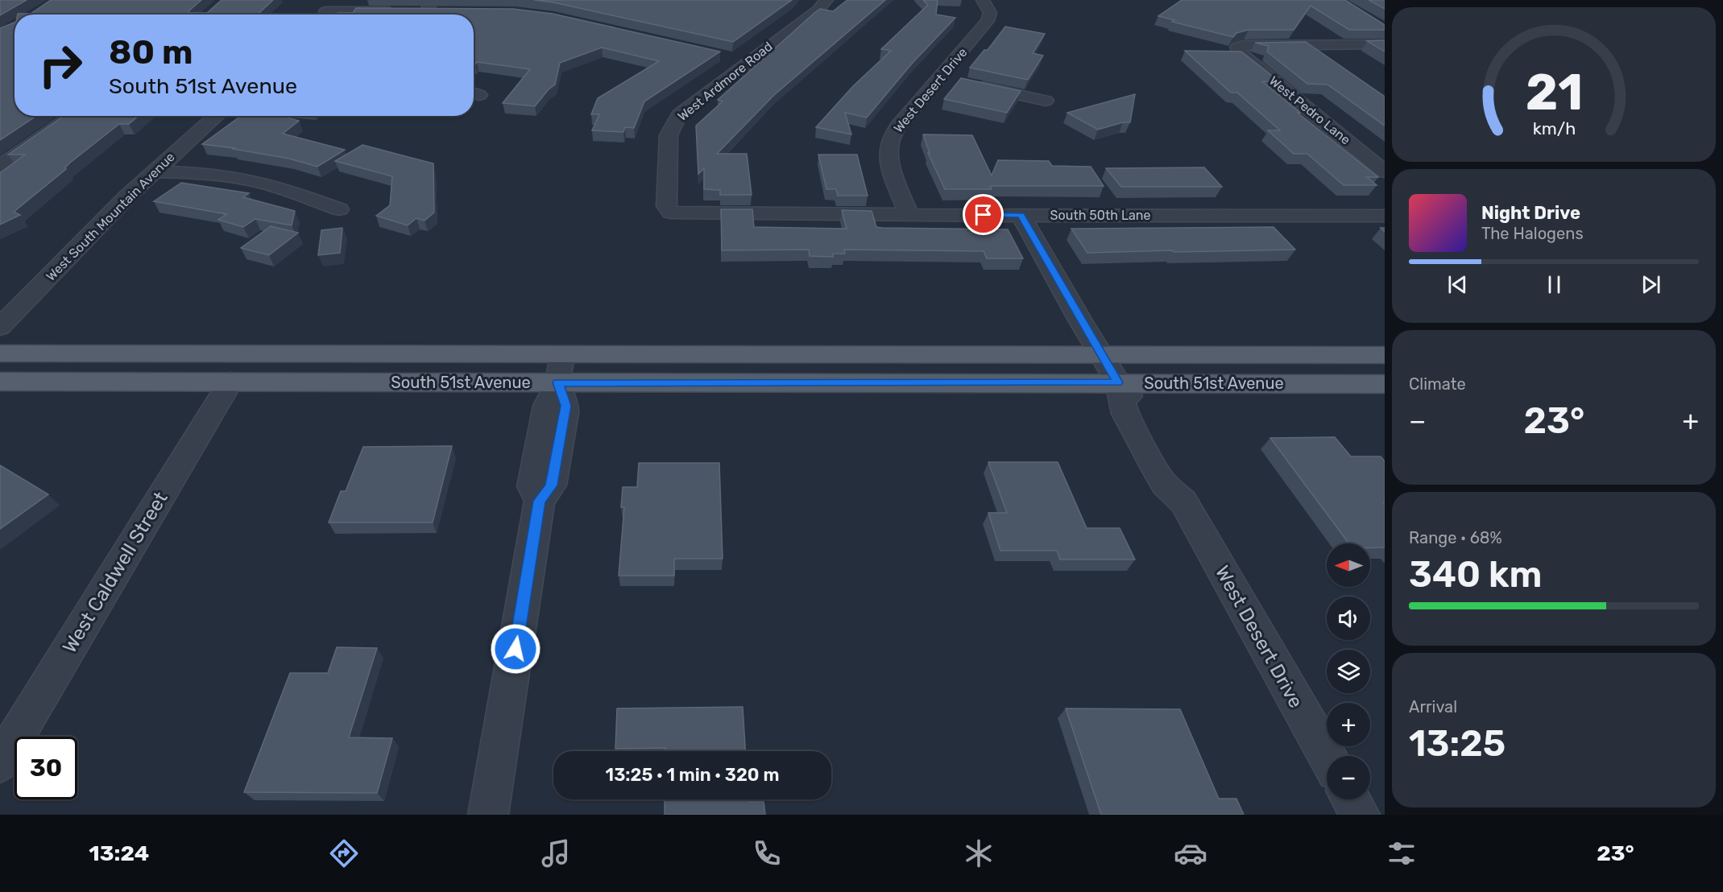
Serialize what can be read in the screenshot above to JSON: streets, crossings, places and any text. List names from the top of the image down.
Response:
{
  "streets": {
    "main road": ["South 51st Avenue"],
    "street": [
      "West Ardmore Road",
      "West Desert Drive",
      "West Pedro Lane",
      "South 50th Lane",
      "West South Mountain Avenue",
      "West Caldwell Street"
    ]
  },
  "crossings": [
    ["West Ardmore Road", "South 50th Lane"],
    ["West Desert Drive", "South 50th Lane"],
    ["West Desert Drive", "South 51st Avenue"],
    ["South 51st Avenue", "West Caldwell Street"]
  ],
  "north": "left",
  "page": {
    "turn": ["80 m", "South 51st Avenue"],
    "song": ["Night Drive", "The Halogens"],
    "tile": [
      "Climate",
      ["Range · 68%", "340 km"],
      ["Arrival", "13:25"]
    ],
    "heat": ["−", "23°", "+"],
    "map_buttons": ["+", "−"],
    "limit": "30",
    "trip": "13:25 · 1 min · 320 m",
    "tabs": ["13:24", "23°"],
    "gauge": ["21", "km/h"]
  }
}
